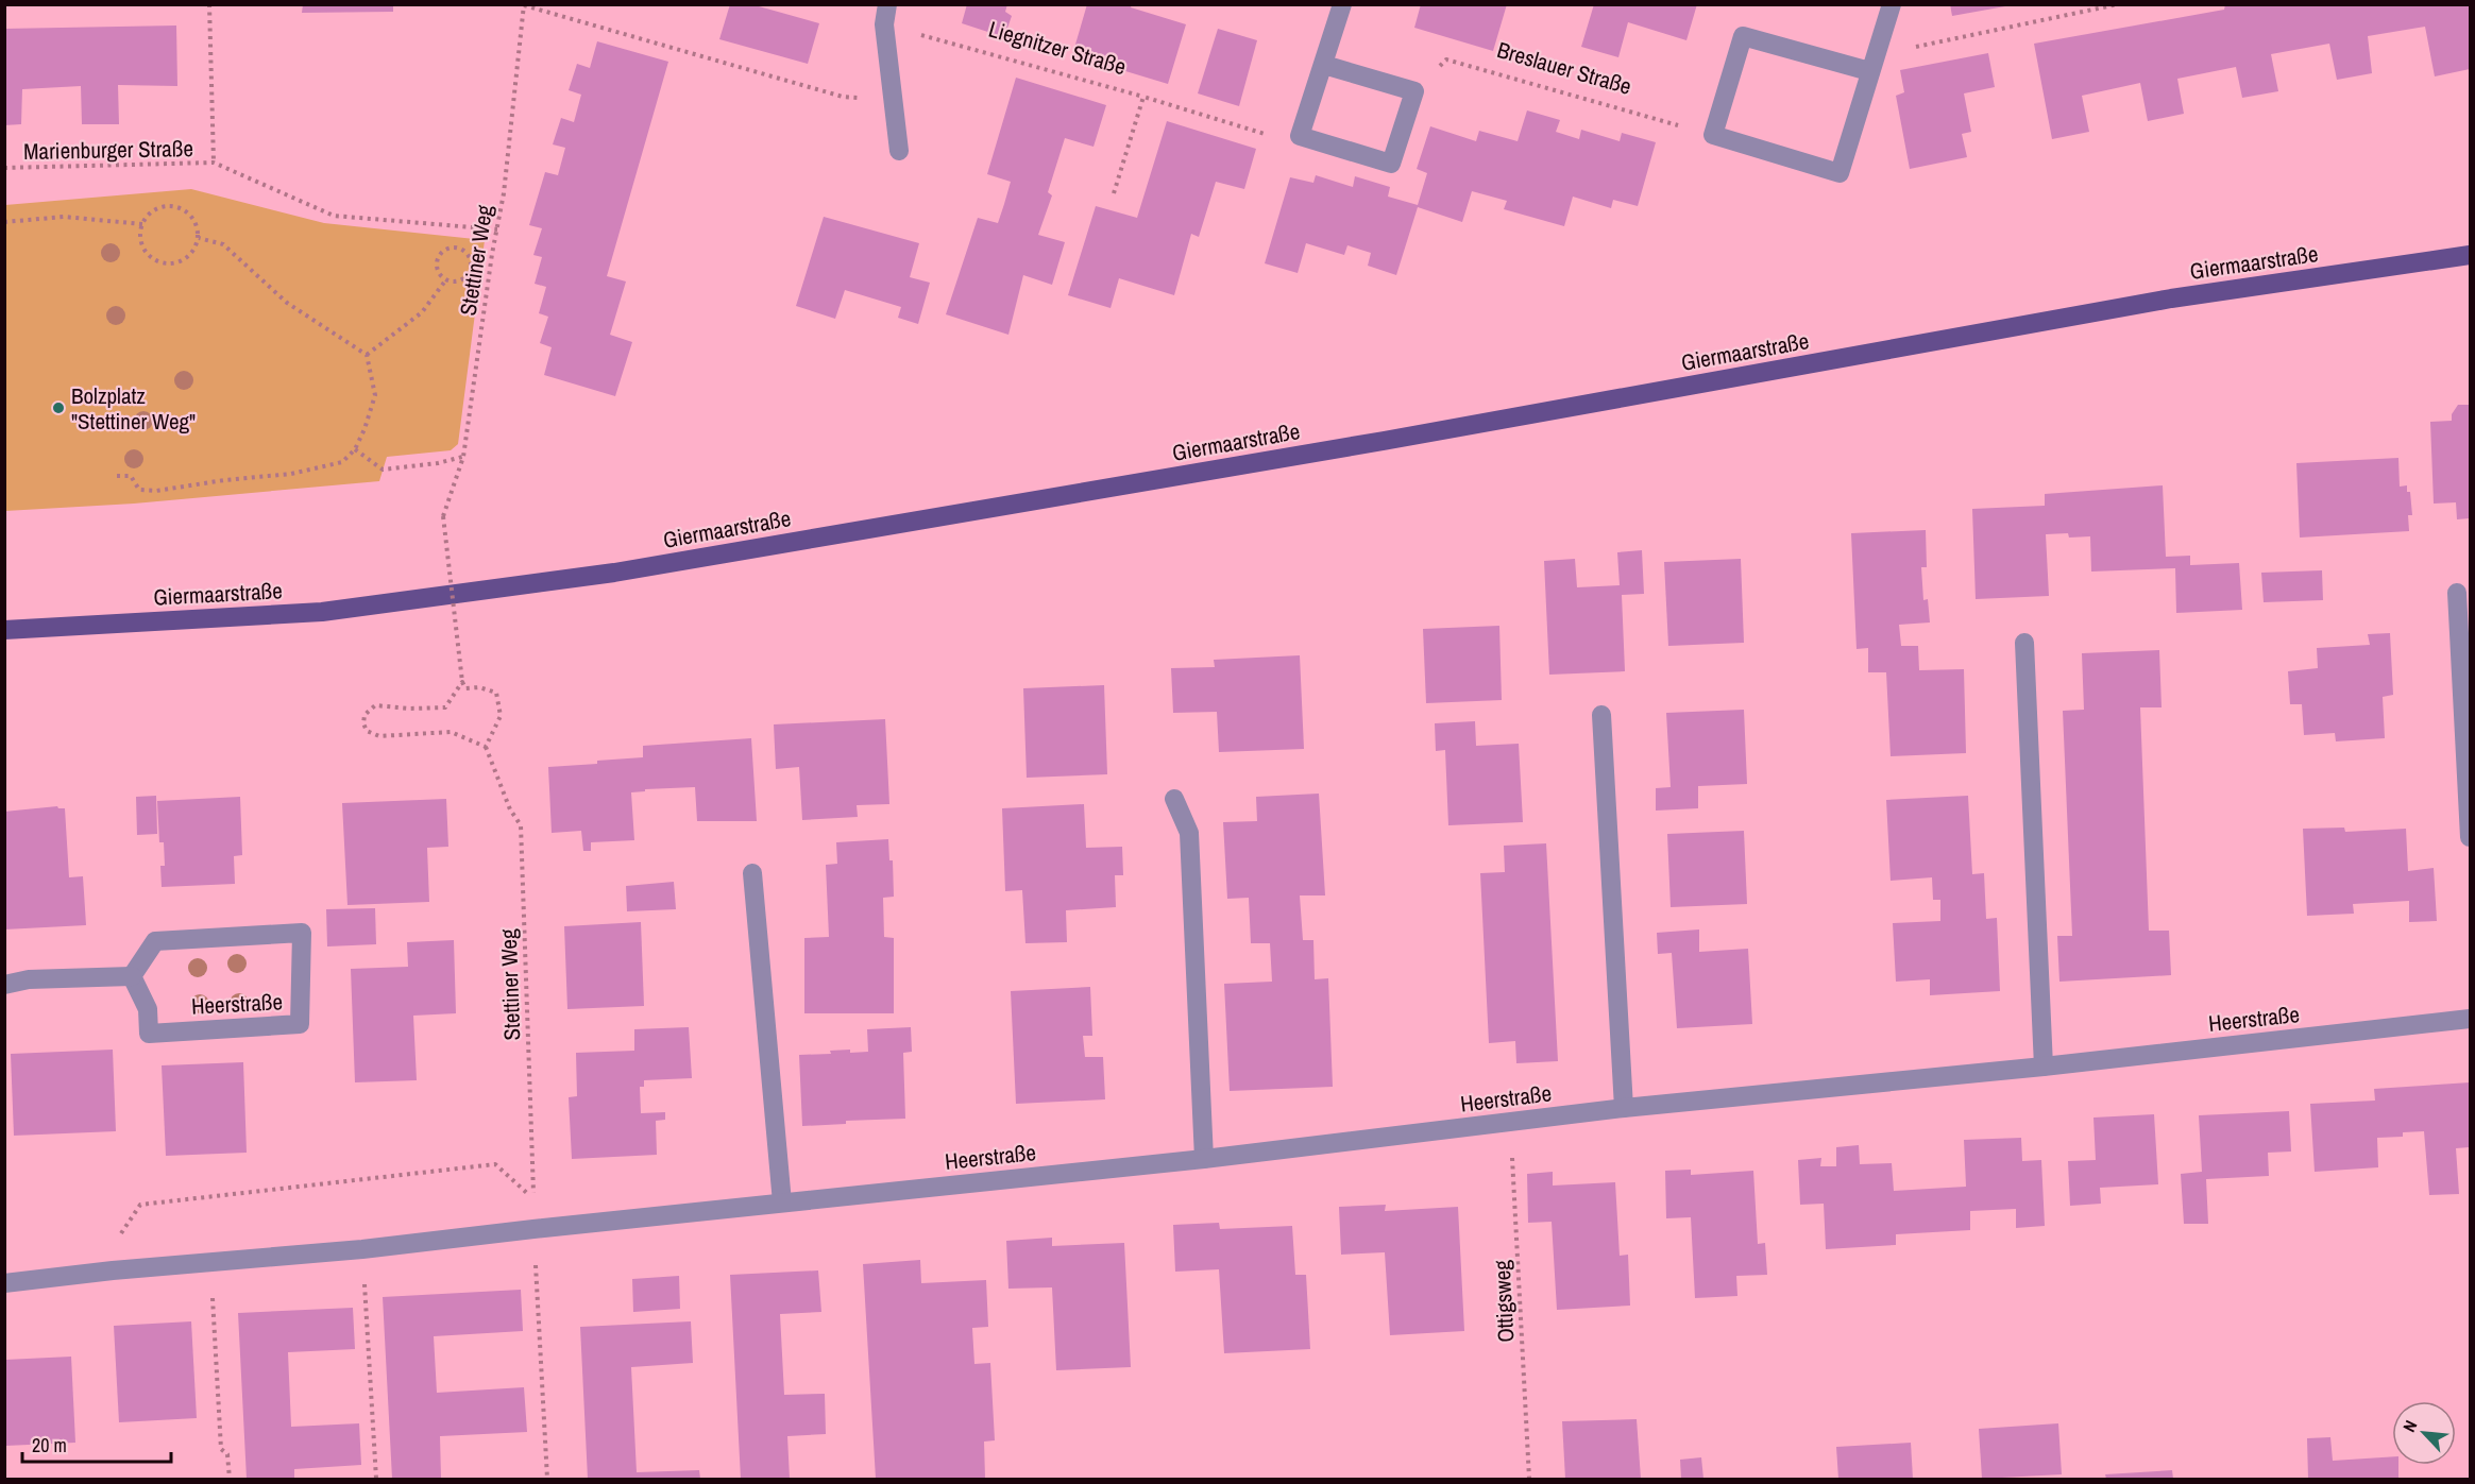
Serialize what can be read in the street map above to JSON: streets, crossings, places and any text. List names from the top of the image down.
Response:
{
  "streets": {
    "main road": ["Giermaarstraße"],
    "street": ["Heerstraße"],
    "path": [
      "Liegnitzer Straße",
      "Breslauer Straße",
      "Marienburger Straße",
      "Stettiner Weg",
      "Ottigsweg"
    ]
  },
  "crossings": [
    ["Marienburger Straße", "Stettiner Weg"],
    ["Stettiner Weg", "Heerstraße"],
    ["Heerstraße", "Ottigsweg"]
  ],
  "places": ["Bolzplatz \"Stettiner Weg\""],
  "scale_bar": "20 m",
  "north": "top left"
}
